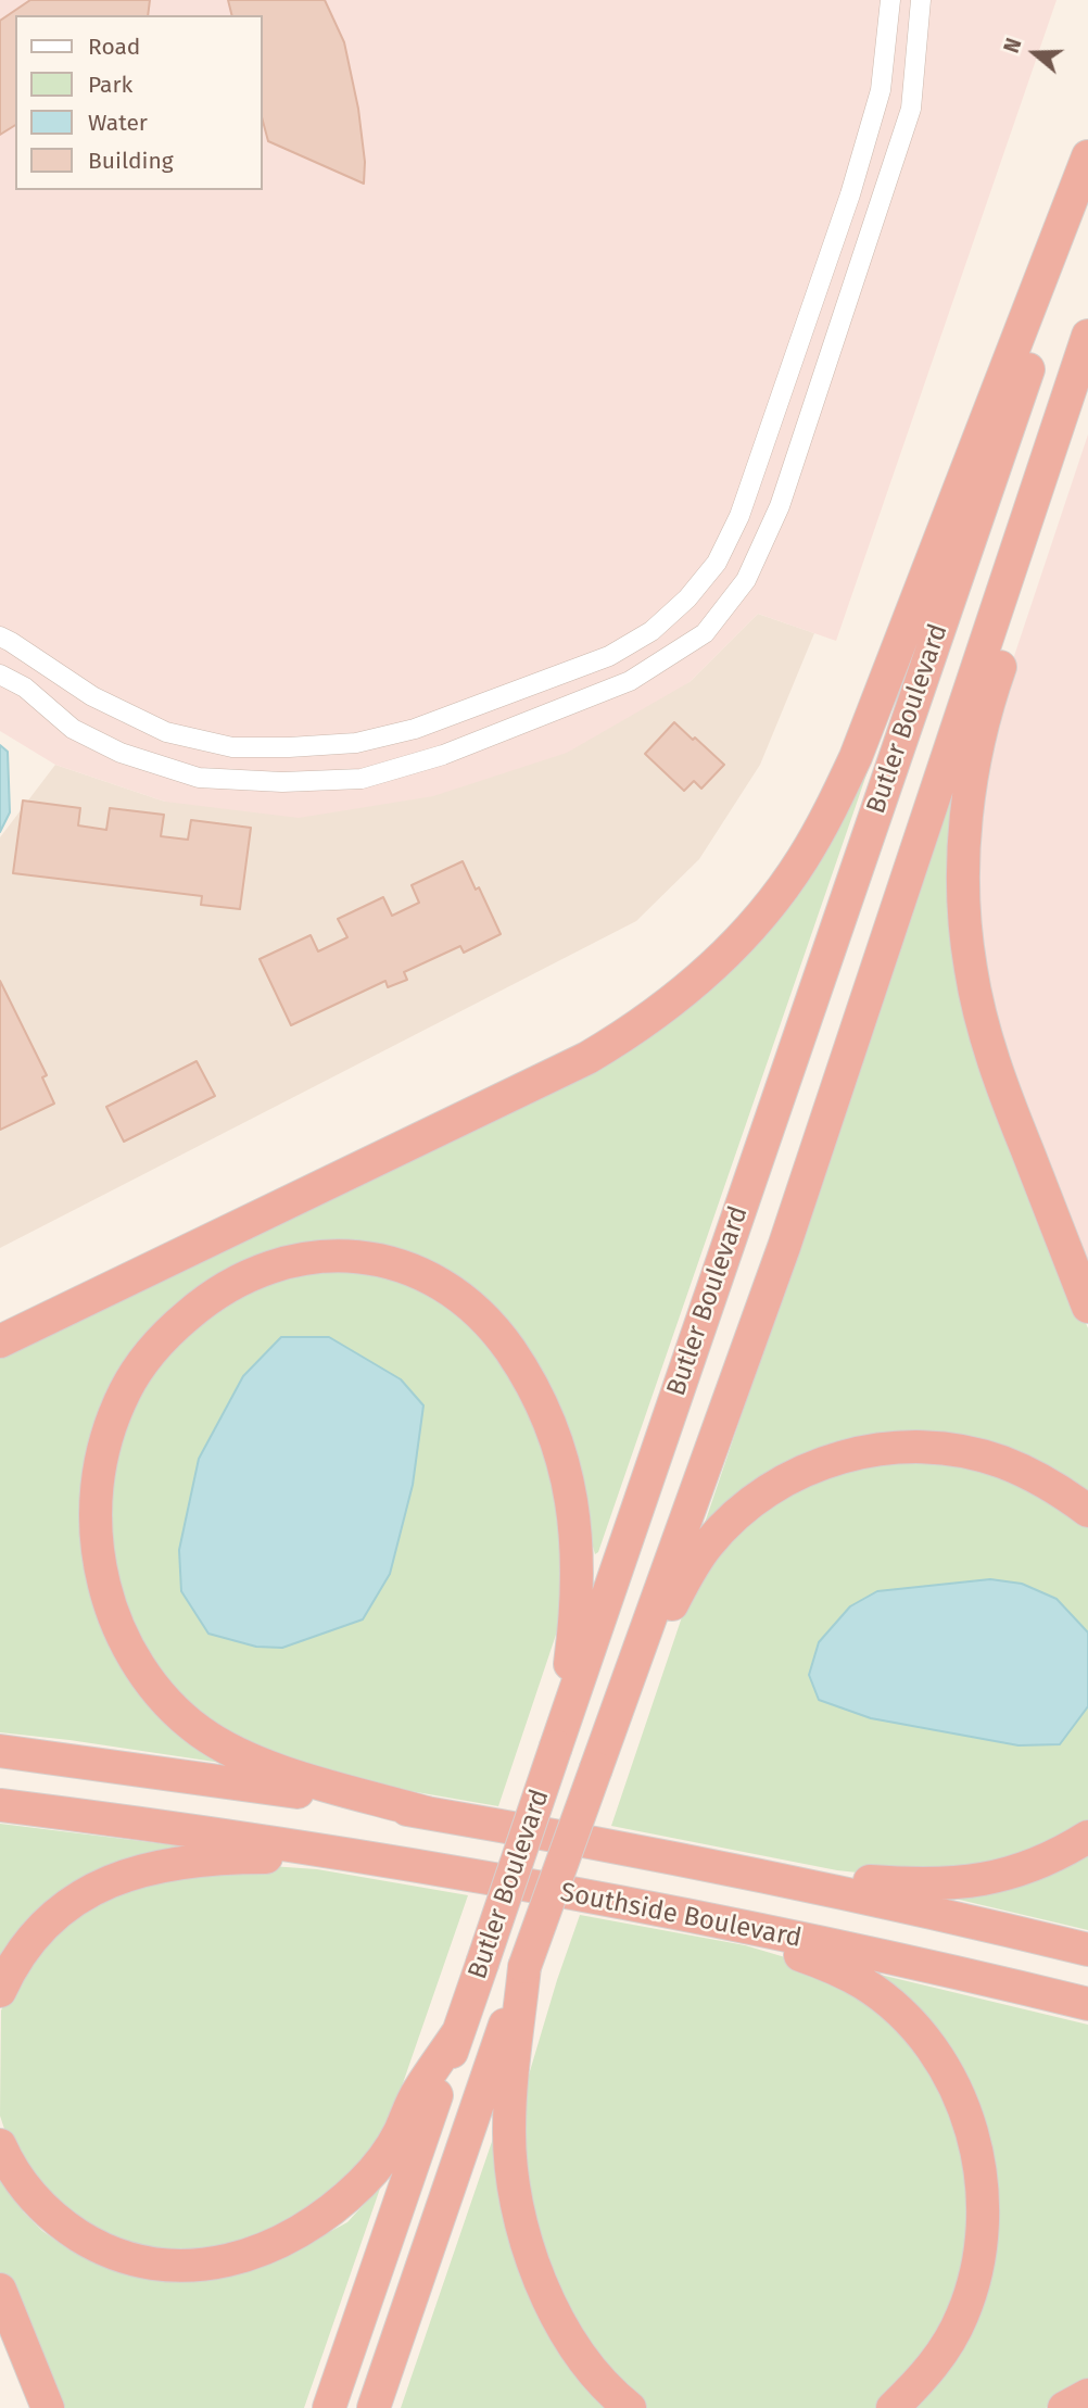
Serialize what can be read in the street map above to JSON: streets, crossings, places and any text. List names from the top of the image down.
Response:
{
  "streets": {
    "highway": ["Butler Boulevard", "Southside Boulevard"]
  },
  "legend": [
    "Road",
    "Park",
    "Water",
    "Building"
  ],
  "north": "left"
}
